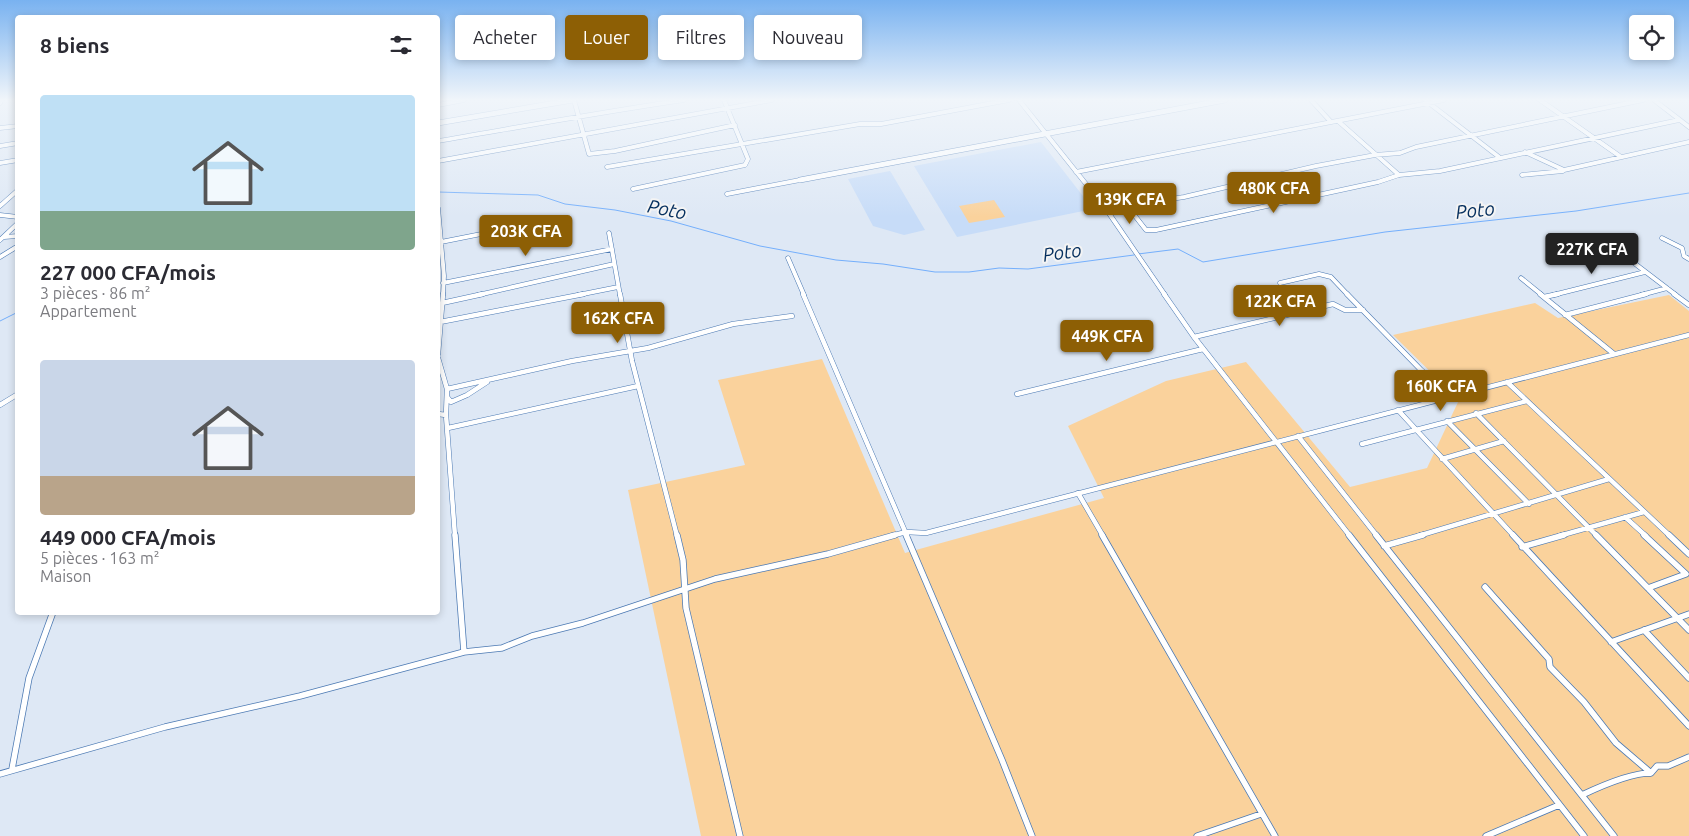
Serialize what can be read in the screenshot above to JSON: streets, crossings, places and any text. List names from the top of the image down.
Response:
{
  "water": ["Poto"],
  "page": {
    "chip": [
      "Acheter",
      "Louer",
      "Filtres",
      "Nouveau"
    ],
    "heading": "8 biens",
    "list": [
      {
        "name": "227 000 CFA/mois",
        "note": "3 pièces · 86 m² · Appartement"
      },
      {
        "name": "449 000 CFA/mois",
        "note": "5 pièces · 163 m² · Maison"
      }
    ],
    "price": [
      "480K CFA",
      "139K CFA",
      "203K CFA",
      "227K CFA",
      "122K CFA",
      "162K CFA",
      "449K CFA",
      "160K CFA"
    ]
  }
}
